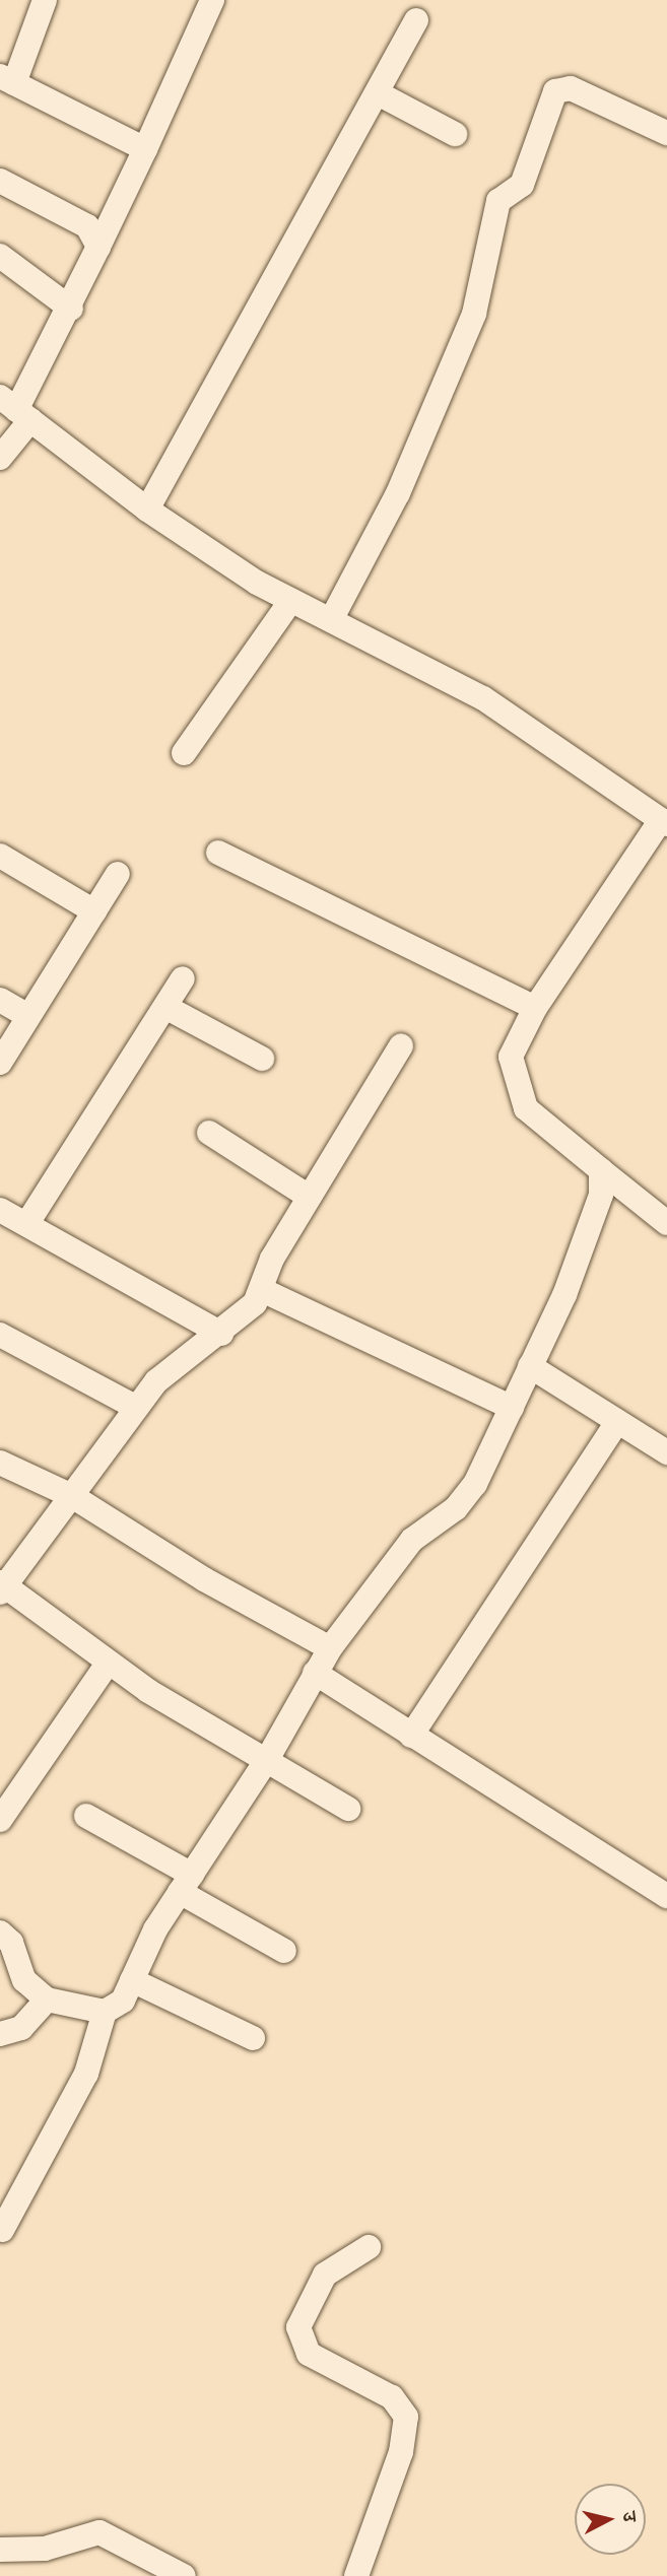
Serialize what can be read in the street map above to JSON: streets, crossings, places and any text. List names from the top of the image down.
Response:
{
  "north": "right"
}
